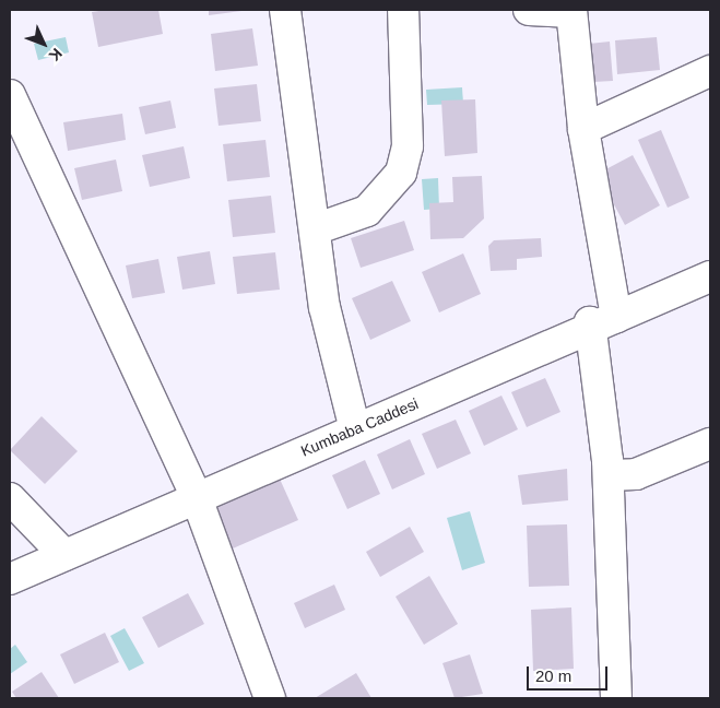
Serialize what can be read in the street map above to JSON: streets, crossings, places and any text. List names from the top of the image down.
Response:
{
  "streets": {
    "street": ["Kumbaba Caddesi"]
  },
  "scale_bar": "20 m",
  "north": "bottom right"
}
